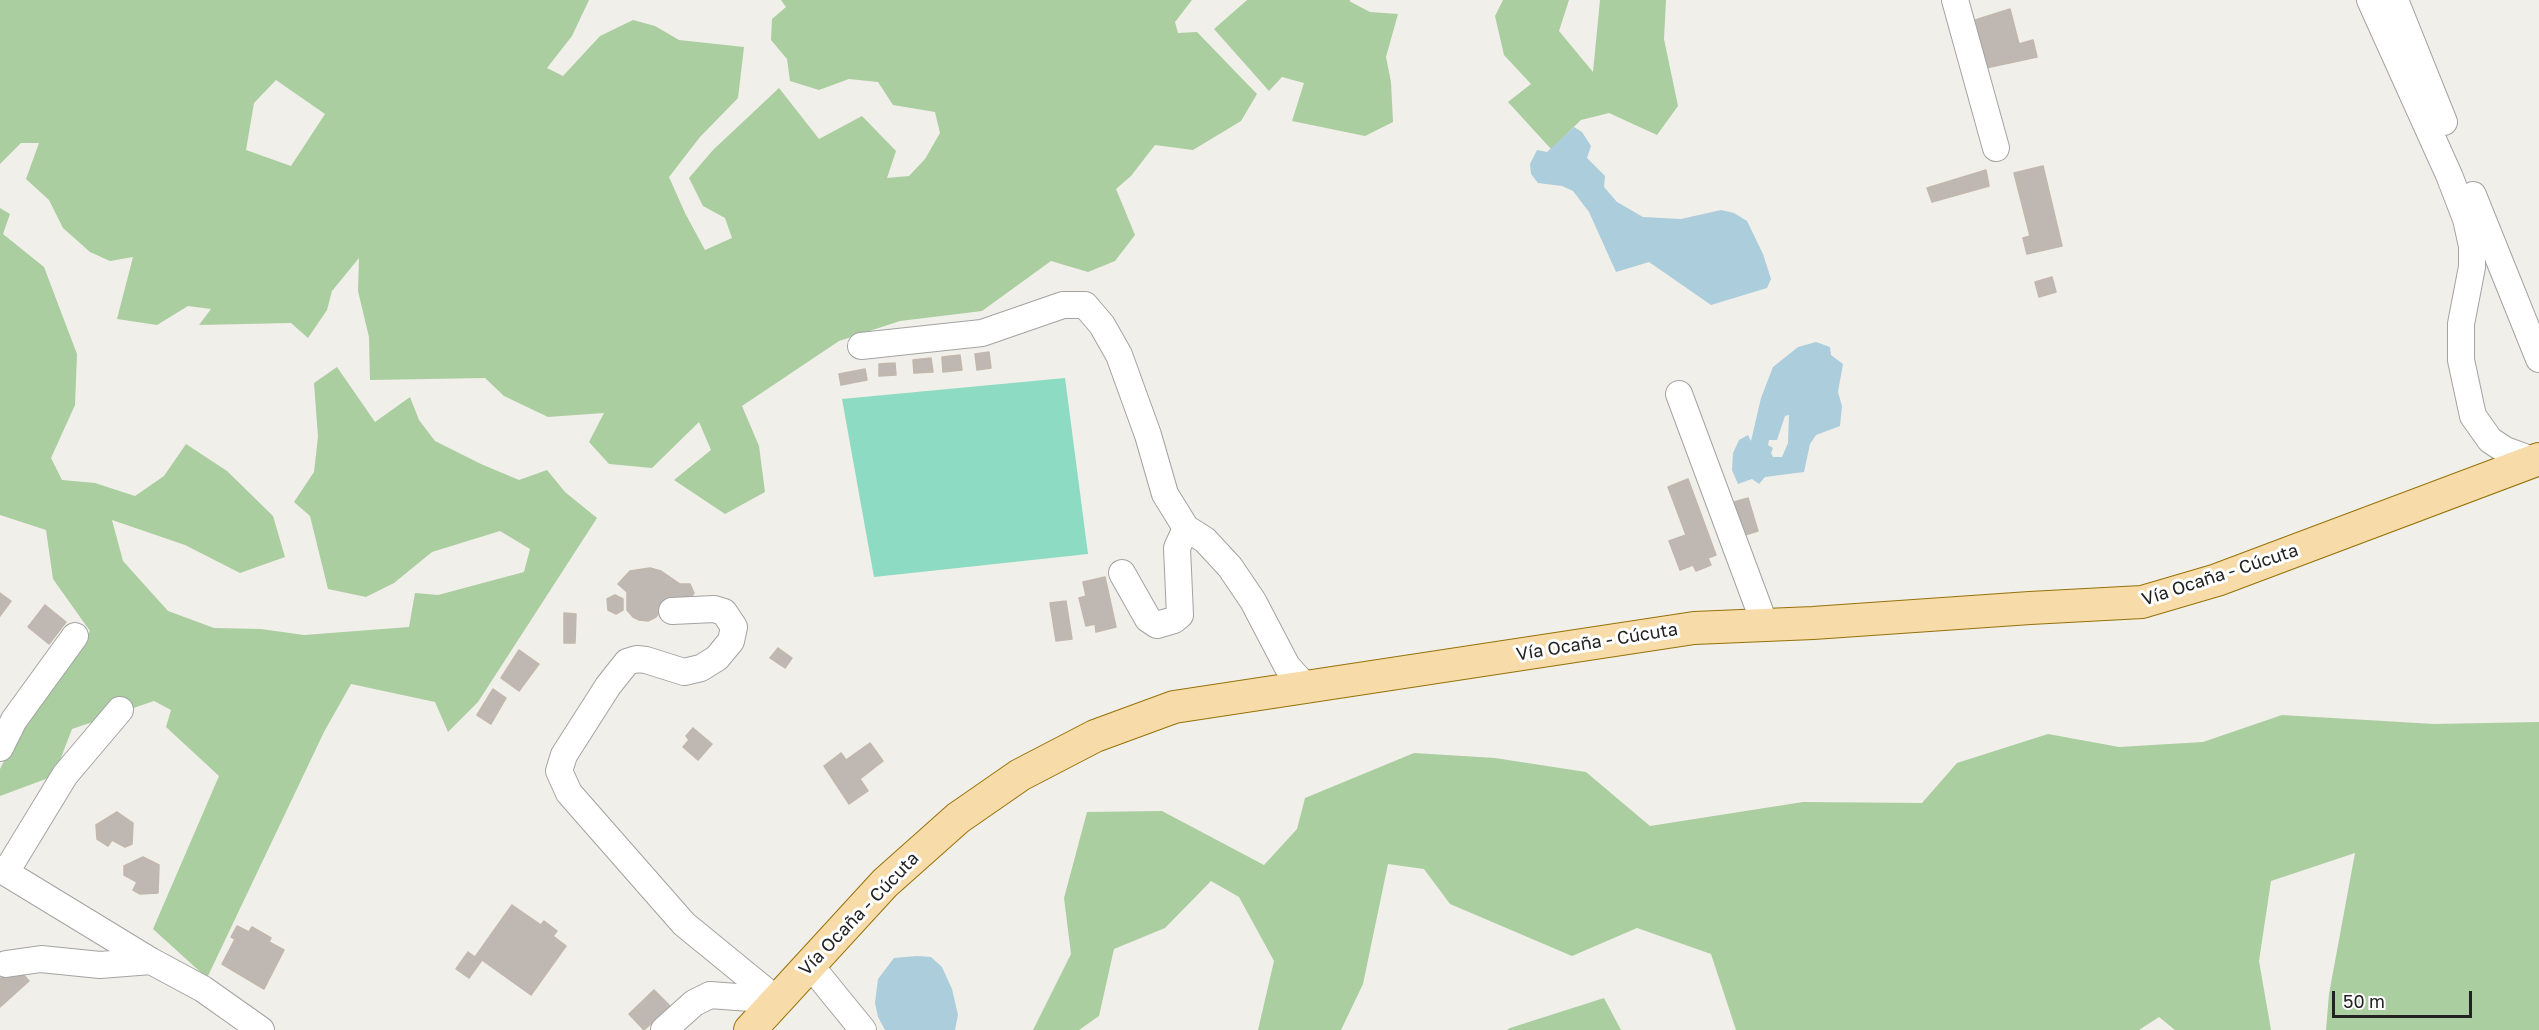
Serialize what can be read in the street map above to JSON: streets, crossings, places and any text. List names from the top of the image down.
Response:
{
  "streets": {
    "main road": ["Vía Ocaña - Cúcuta"]
  },
  "scale_bar": "50 m"
}
